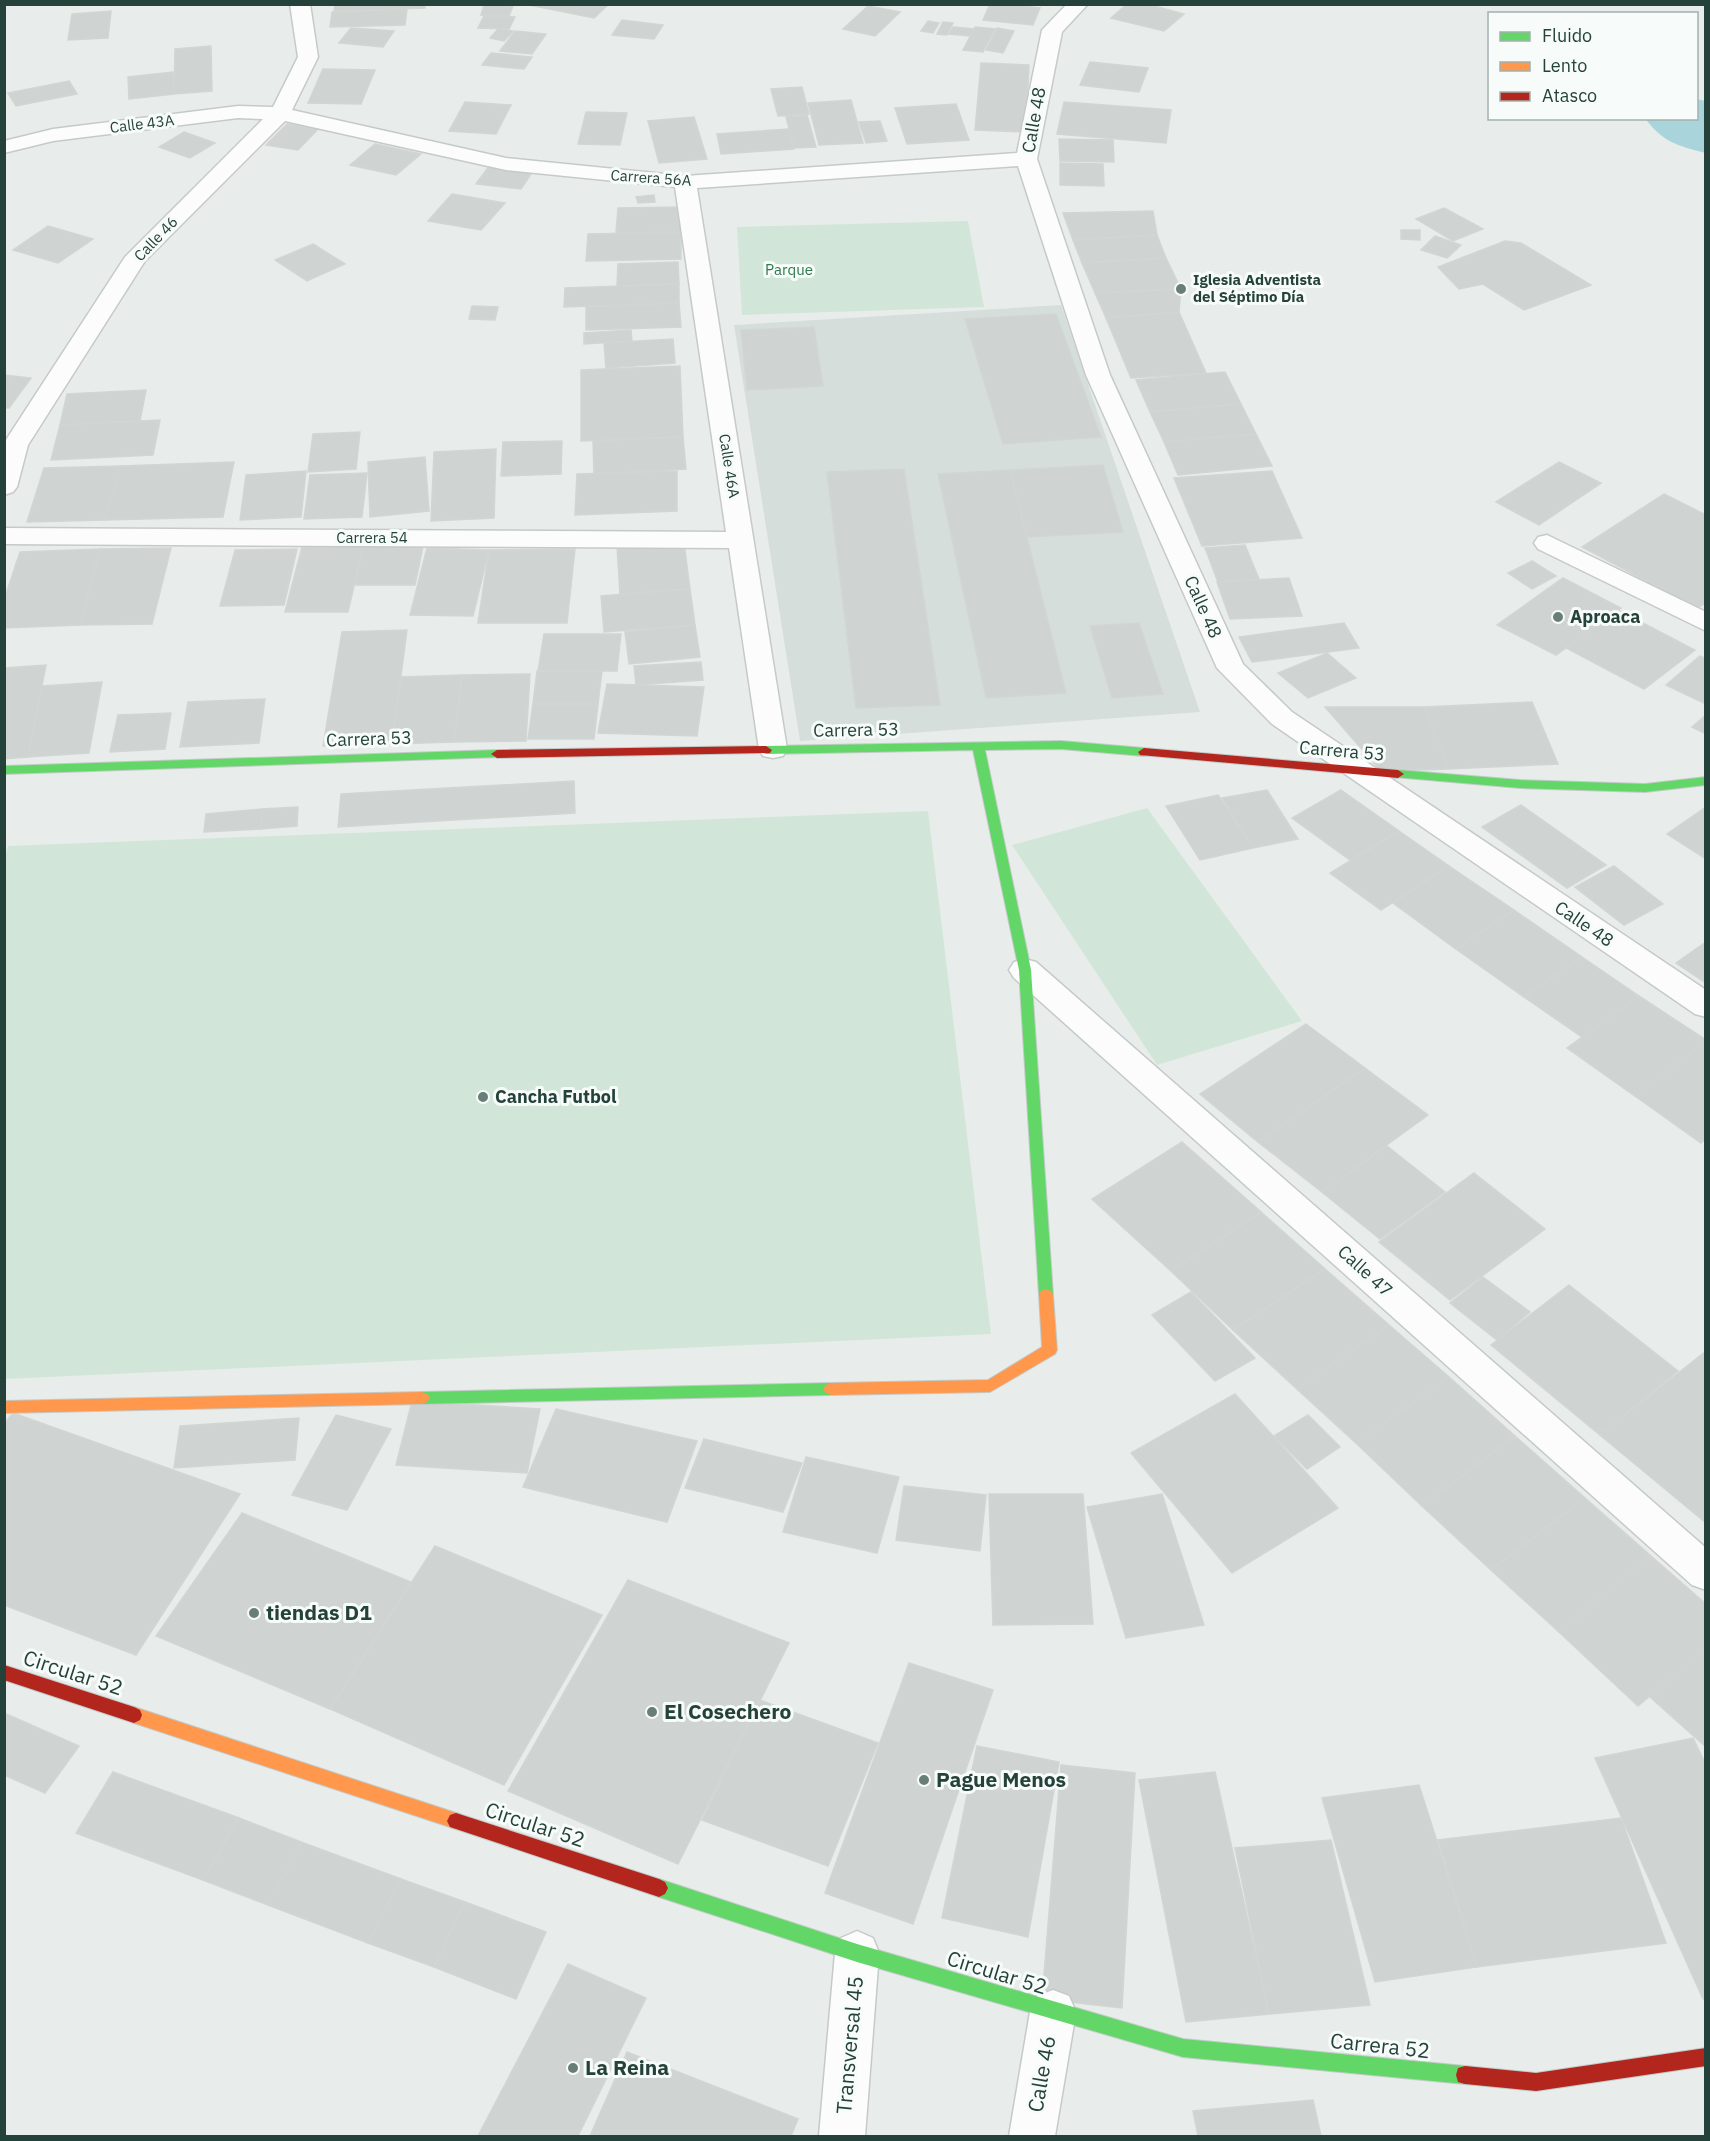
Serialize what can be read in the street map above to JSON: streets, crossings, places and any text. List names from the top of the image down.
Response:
{
  "streets": {
    "street": [
      "Calle 48",
      "Calle 43A",
      "Carrera 56A",
      "Calle 46",
      "Calle 46A",
      "Carrera 54",
      "Carrera 53",
      "Calle 47",
      "Circular 52",
      "Transversal 45",
      "Carrera 52"
    ]
  },
  "crossings": [
    ["Calle 48", "Carrera 56A"],
    ["Calle 48", "Carrera 53"],
    ["Calle 43A", "Carrera 56A"],
    ["Calle 43A", "Calle 46"],
    ["Carrera 56A", "Calle 46"],
    ["Carrera 56A", "Calle 46A"],
    ["Calle 46", "Circular 52"],
    ["Calle 46", "Carrera 52"],
    ["Calle 46A", "Carrera 54"],
    ["Calle 46A", "Carrera 53"],
    ["Circular 52", "Transversal 45"],
    ["Circular 52", "Carrera 52"]
  ],
  "parks": ["Parque"],
  "places": [
    "Iglesia Adventista del Séptimo Día",
    "Aproaca",
    "Cancha Futbol",
    "tiendas D1",
    "El Cosechero",
    "Pague Menos",
    "La Reina"
  ],
  "legend": ["Fluido", "Lento", "Atasco"]
}
